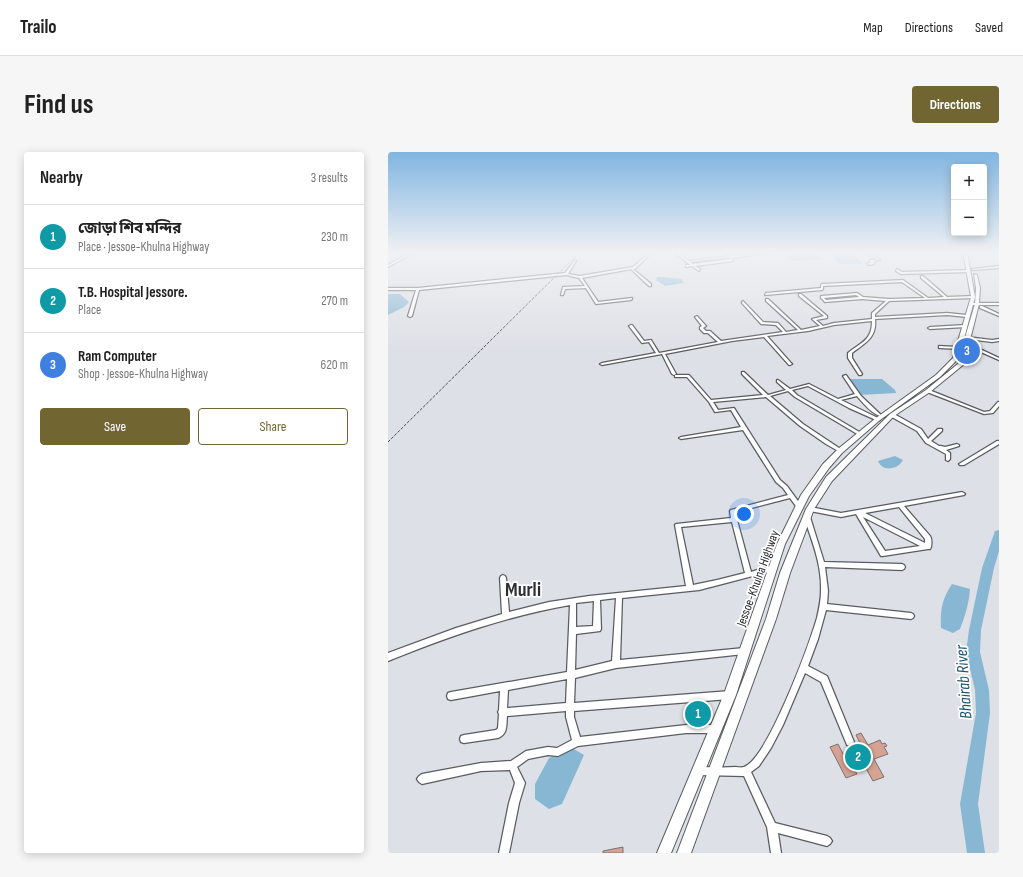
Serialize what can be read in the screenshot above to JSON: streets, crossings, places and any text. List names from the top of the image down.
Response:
{
  "streets": {
    "highway": ["Jessoe-Khulna Highway"]
  },
  "districts": ["Murli"],
  "water": ["Bhairab River"],
  "page": {
    "header": "Trailo",
    "nav": ["Map", "Directions", "Saved"],
    "buttons": [
      "Directions",
      ["Save", "Share"]
    ],
    "title": "Find us",
    "heading": ["Nearby", "3 results"],
    "map_buttons": ["+", "−"],
    "list": [
      {
        "mark": "1",
        "name": "জোড়া শিব মন্দির",
        "note": "Place · Jessoe-Khulna Highway",
        "value": "230 m"
      },
      {
        "mark": "2",
        "name": "T.B. Hospital Jessore.",
        "note": "Place",
        "value": "270 m"
      },
      {
        "mark": "3",
        "name": "Ram Computer",
        "note": "Shop · Jessoe-Khulna Highway",
        "value": "620 m"
      }
    ],
    "pins": ["3", "1", "2"]
  }
}
